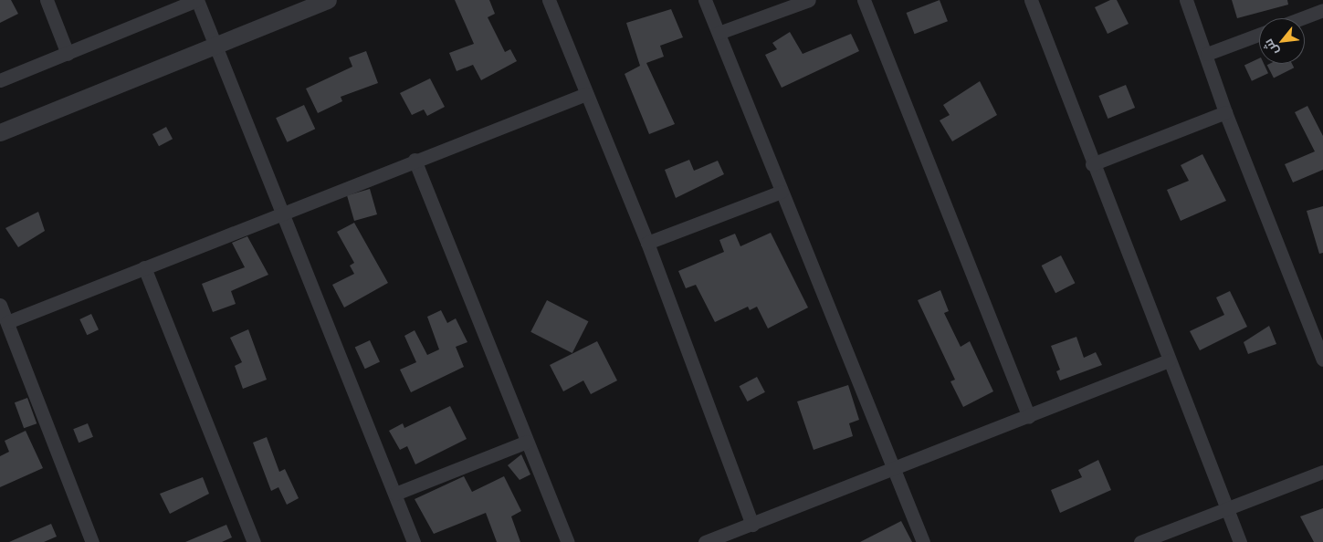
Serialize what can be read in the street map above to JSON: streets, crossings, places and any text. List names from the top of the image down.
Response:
{
  "north": "bottom left"
}
